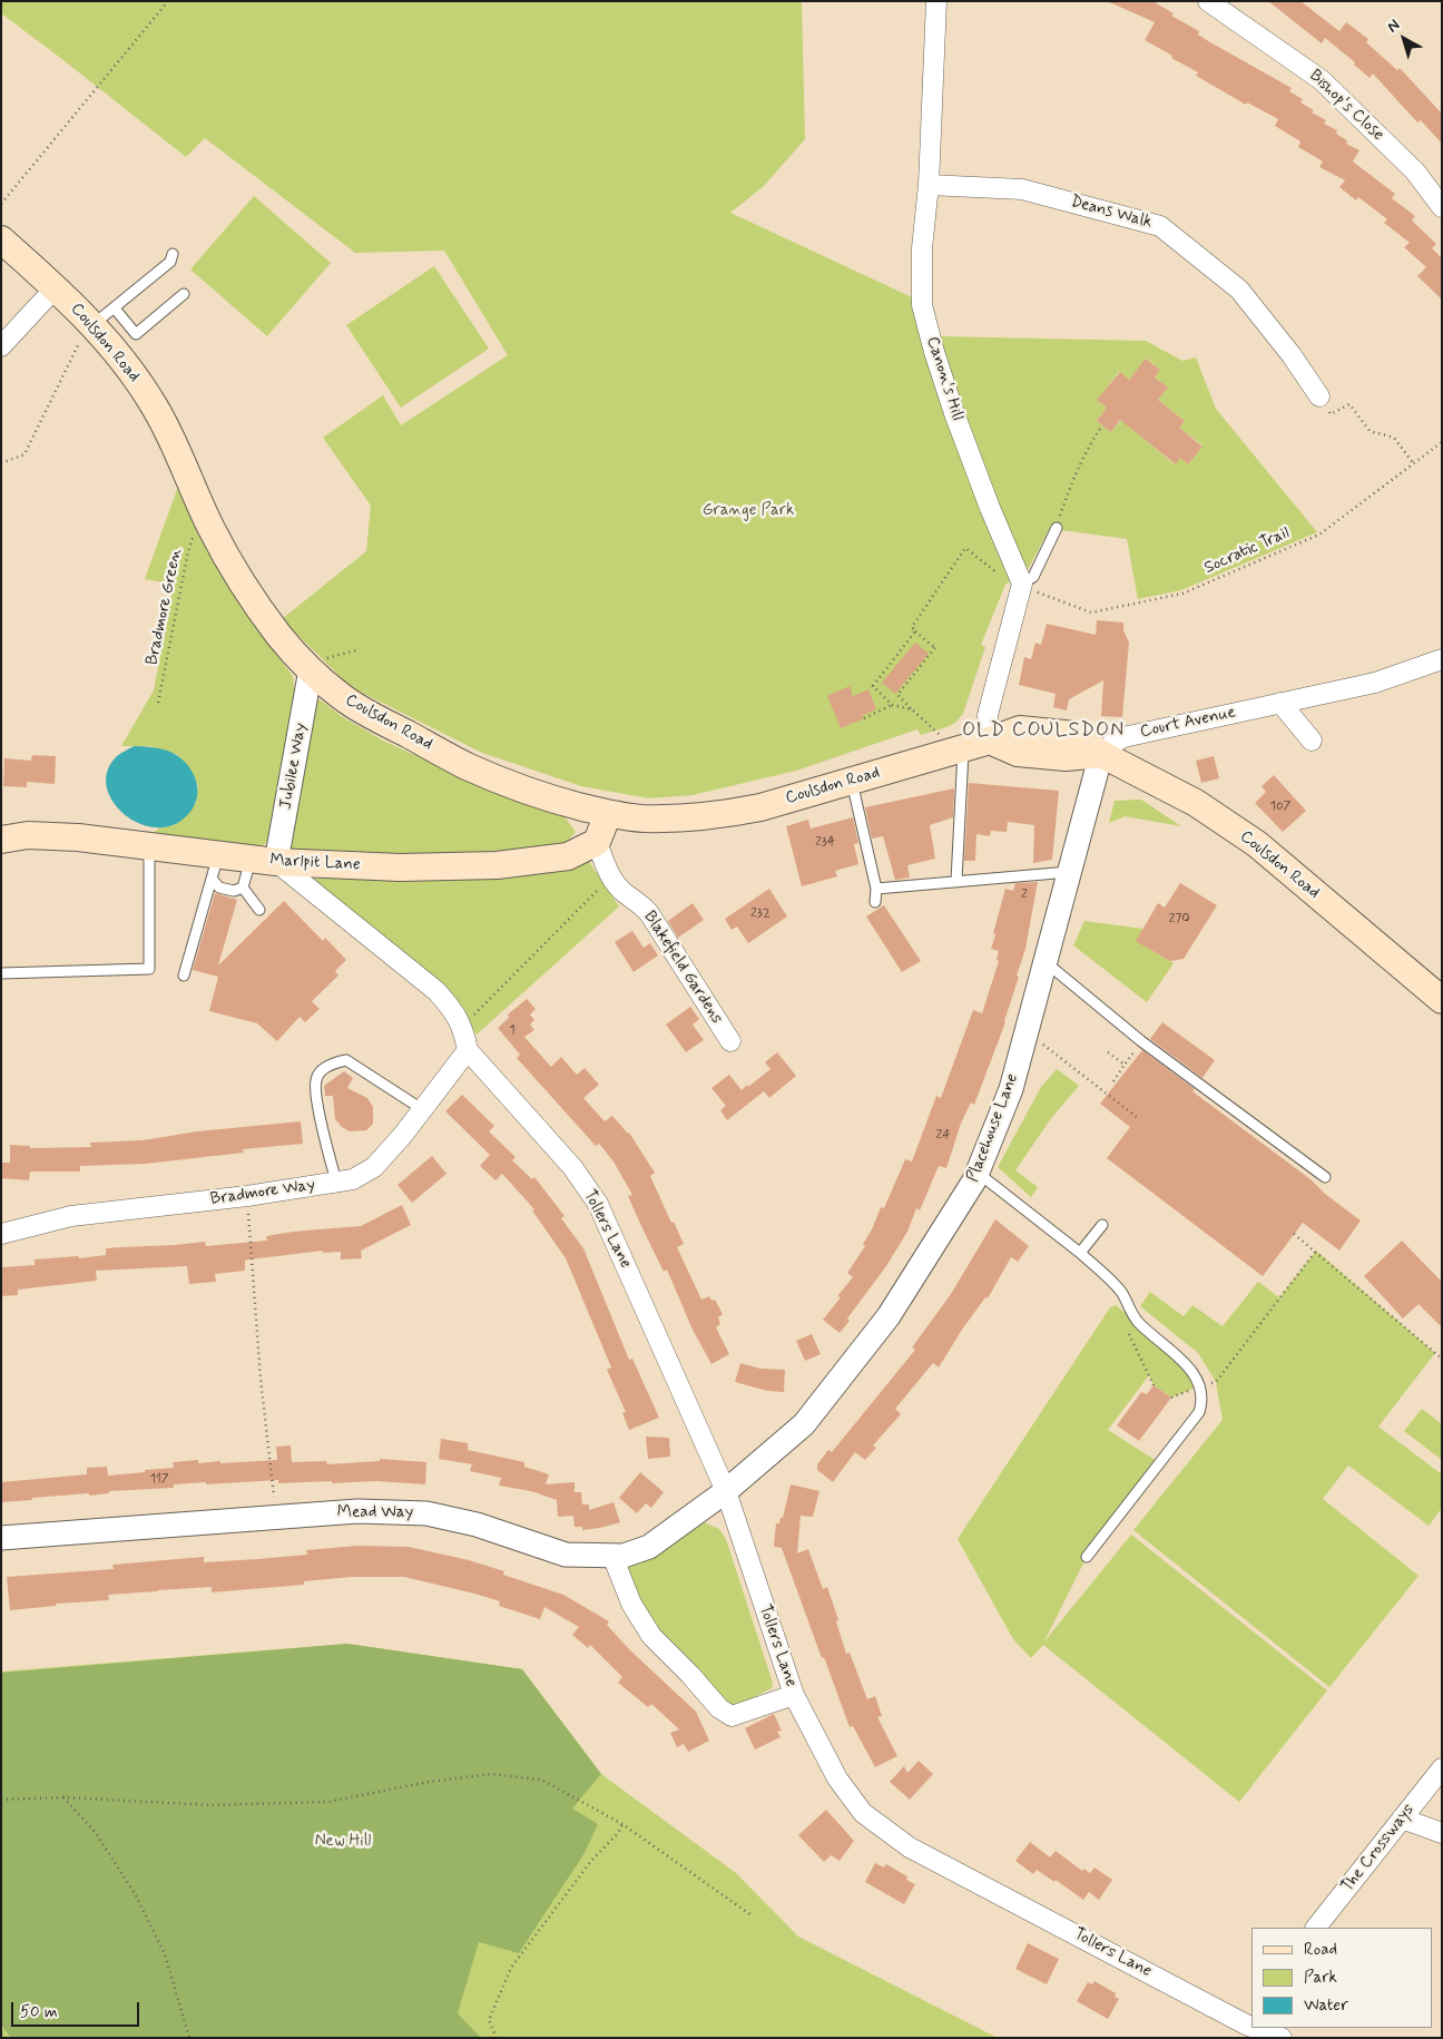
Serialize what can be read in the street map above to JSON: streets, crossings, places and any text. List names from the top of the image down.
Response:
{
  "streets": {
    "main road": ["Coulsdon Road", "Marlpit Lane"],
    "street": [
      "Bishop's Close",
      "Deans Walk",
      "Canon's Hill",
      "Court Avenue",
      "Jubilee Way",
      "Blakefield Gardens",
      "Placehouse Lane",
      "Bradmore Way",
      "Tollers Lane",
      "Mead Way",
      "The Crossways"
    ],
    "path": ["Socratic Trail", "Bradmore Green"]
  },
  "crossings": [
    ["Deans Walk", "Canon's Hill"],
    ["Coulsdon Road", "Bradmore Green"],
    ["Coulsdon Road", "Court Avenue"],
    ["Coulsdon Road", "Jubilee Way"],
    ["Coulsdon Road", "Placehouse Lane"],
    ["Canon's Hill", "Socratic Trail"],
    ["Court Avenue", "Placehouse Lane"],
    ["Jubilee Way", "Marlpit Lane"],
    ["Marlpit Lane", "Blakefield Gardens"],
    ["Placehouse Lane", "Tollers Lane"],
    ["Placehouse Lane", "Mead Way"],
    ["Bradmore Way", "Tollers Lane"],
    ["Tollers Lane", "Mead Way"]
  ],
  "districts": ["OLD COULSDON"],
  "parks": ["Grange Park", "New Hill"],
  "house_numbers": [
    "107",
    "234",
    "2",
    "232",
    "270",
    "1",
    "24",
    "117"
  ],
  "legend": ["Road", "Park", "Water"],
  "scale_bar": "50 m",
  "north": "top left"
}
